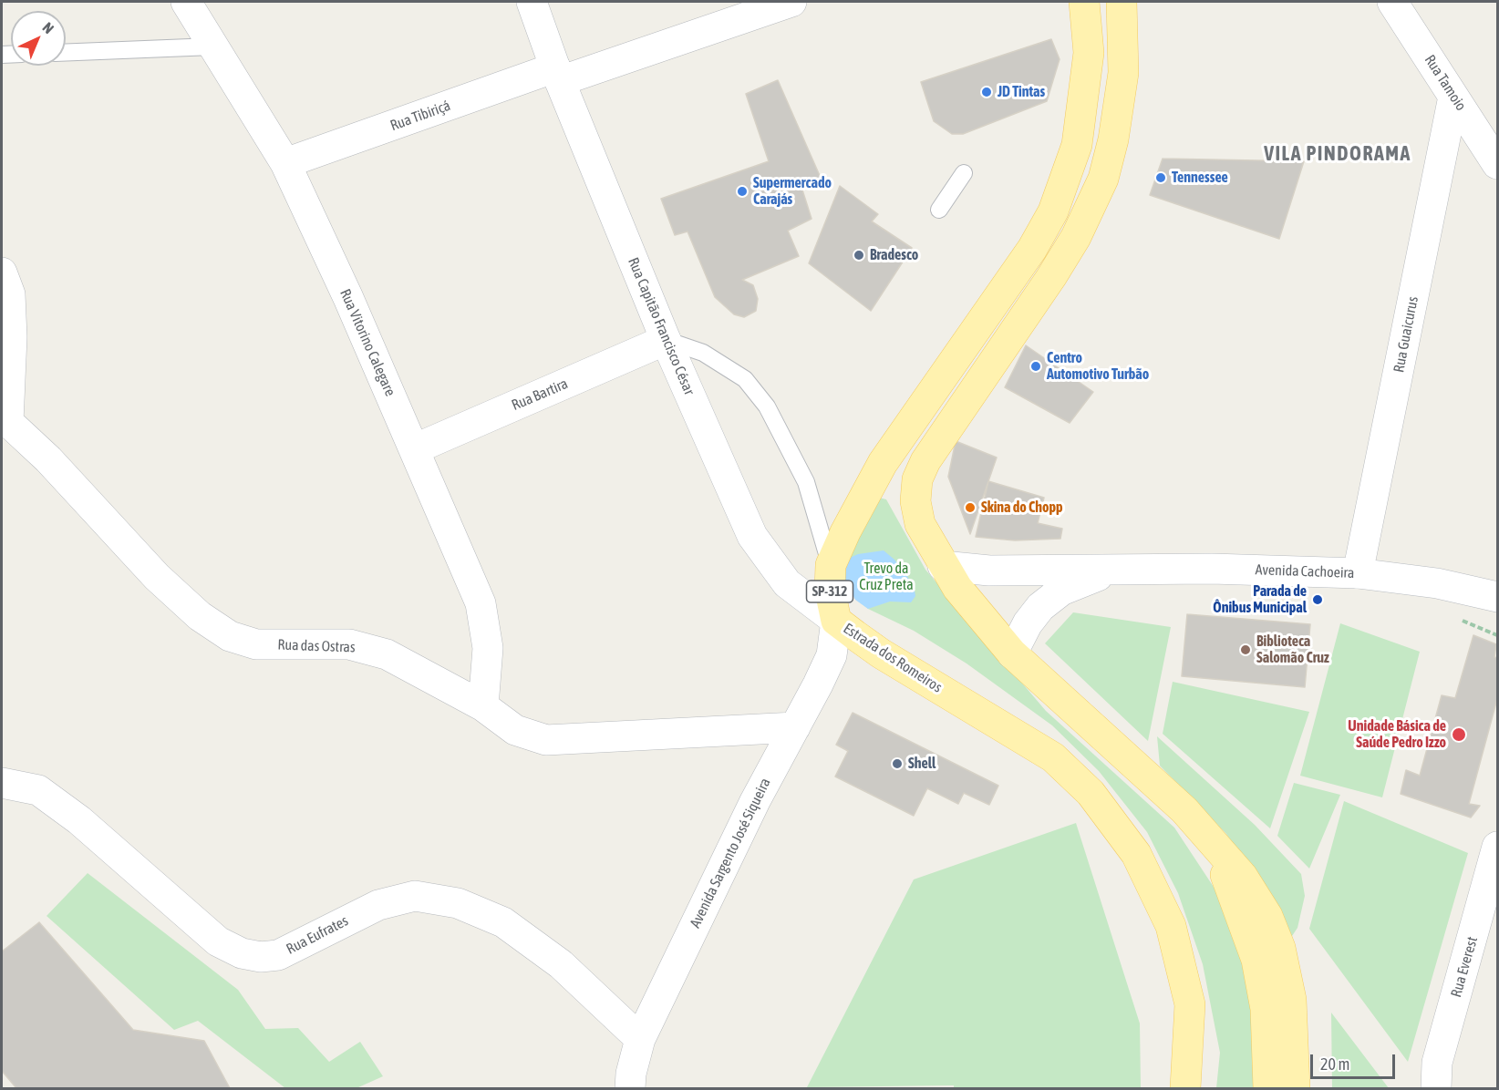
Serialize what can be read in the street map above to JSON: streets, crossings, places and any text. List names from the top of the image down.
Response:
{
  "streets": {
    "main road": ["SP-312", "Estrada dos Romeiros"],
    "street": [
      "Rua Tamoio",
      "Rua Tibiriçá",
      "Rua Capitão Francisco César",
      "Rua Guaicurus",
      "Rua Vitorino Calegare",
      "Rua Bartira",
      "Avenida Cachoeira",
      "Rua das Ostras",
      "Avenida Sargento José Siqueira",
      "Rua Eufrates",
      "Rua Everest"
    ]
  },
  "crossings": [
    ["Rua Tamoio", "Rua Guaicurus"],
    ["Rua Tibiriçá", "Rua Capitão Francisco César"],
    ["Rua Tibiriçá", "Rua Vitorino Calegare"],
    ["Rua Capitão Francisco César", "Rua Bartira"],
    ["Rua Capitão Francisco César", "Estrada dos Romeiros"],
    ["Rua Capitão Francisco César", "Avenida Sargento José Siqueira"],
    ["Rua Guaicurus", "Avenida Cachoeira"],
    ["Rua Vitorino Calegare", "Rua Bartira"],
    ["Rua Vitorino Calegare", "Rua das Ostras"],
    ["Rua das Ostras", "Avenida Sargento José Siqueira"],
    ["Estrada dos Romeiros", "Avenida Sargento José Siqueira"],
    ["Avenida Sargento José Siqueira", "Rua Eufrates"]
  ],
  "districts": ["VILA PINDORAMA"],
  "parks": ["Trevo da Cruz Preta"],
  "places": [
    "JD Tintas",
    "Tennessee",
    "Supermercado Carajás",
    "Bradesco",
    "Centro Automotivo Turbão",
    "Skina do Chopp",
    "Parada de Ônibus Municipal",
    "Biblioteca Salomão Cruz",
    "Unidade Básica de Saúde Pedro Izzo",
    "Shell"
  ],
  "scale_bar": "20 m",
  "north": "top right"
}
